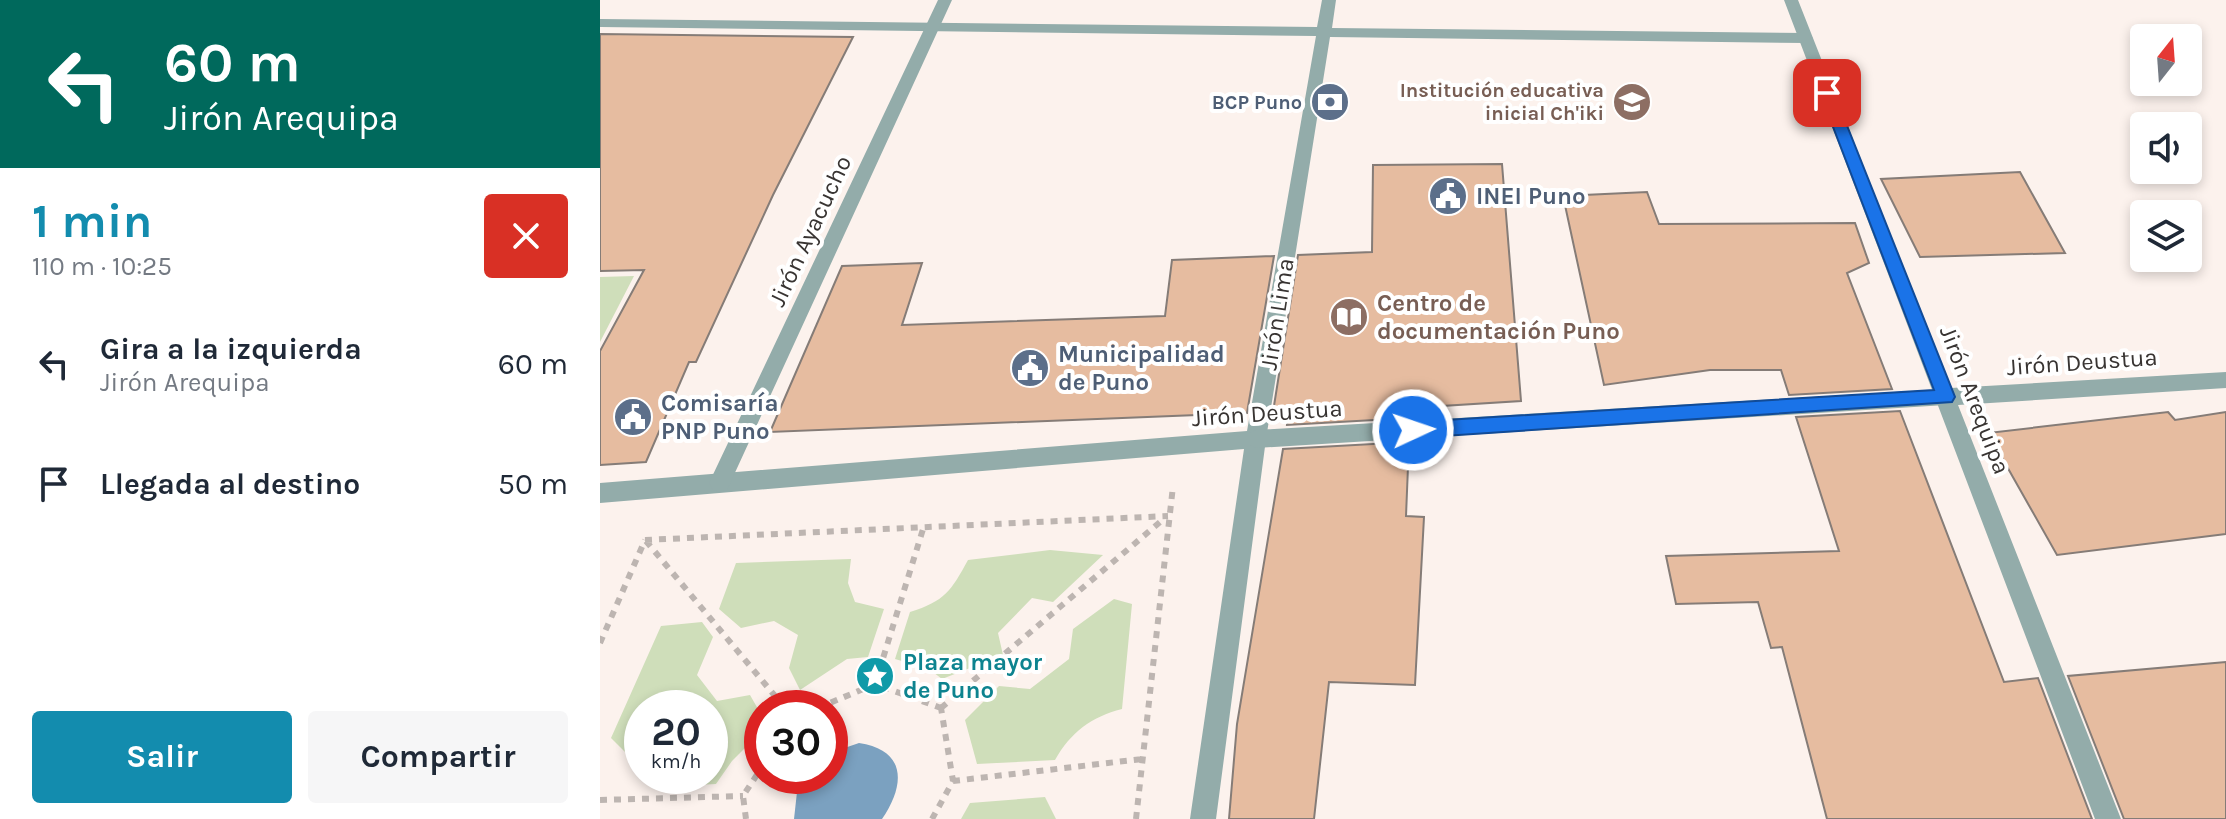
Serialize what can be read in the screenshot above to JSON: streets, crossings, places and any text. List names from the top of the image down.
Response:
{
  "streets": {
    "street": [
      "Jirón Ayacucho",
      "Jirón Lima",
      "Jirón Deustua",
      "Jirón Arequipa"
    ]
  },
  "crossings": [
    ["Jirón Ayacucho", "Jirón Deustua"],
    ["Jirón Lima", "Jirón Deustua"],
    ["Jirón Deustua", "Jirón Arequipa"]
  ],
  "places": {
    "bank": ["BCP Puno"],
    "school or university": ["Institución educativa inicial Ch'iki"],
    "public building": ["INEI Puno", "Municipalidad de Puno", "Comisaría PNP Puno"],
    "library": ["Centro de documentación Puno"],
    "place": ["Plaza mayor de Puno"]
  },
  "north": "top",
  "page": {
    "turn": ["60 m", "Jirón Arequipa"],
    "heading": ["1 min", "110 m · 10:25"],
    "list": [
      {
        "name": "Gira a la izquierda",
        "note": "Jirón Arequipa",
        "value": "60 m"
      },
      {
        "name": "Llegada al destino",
        "value": "50 m"
      }
    ],
    "speed": "20 km/h",
    "limit": "30",
    "buttons": ["Salir", "Compartir"]
  }
}
